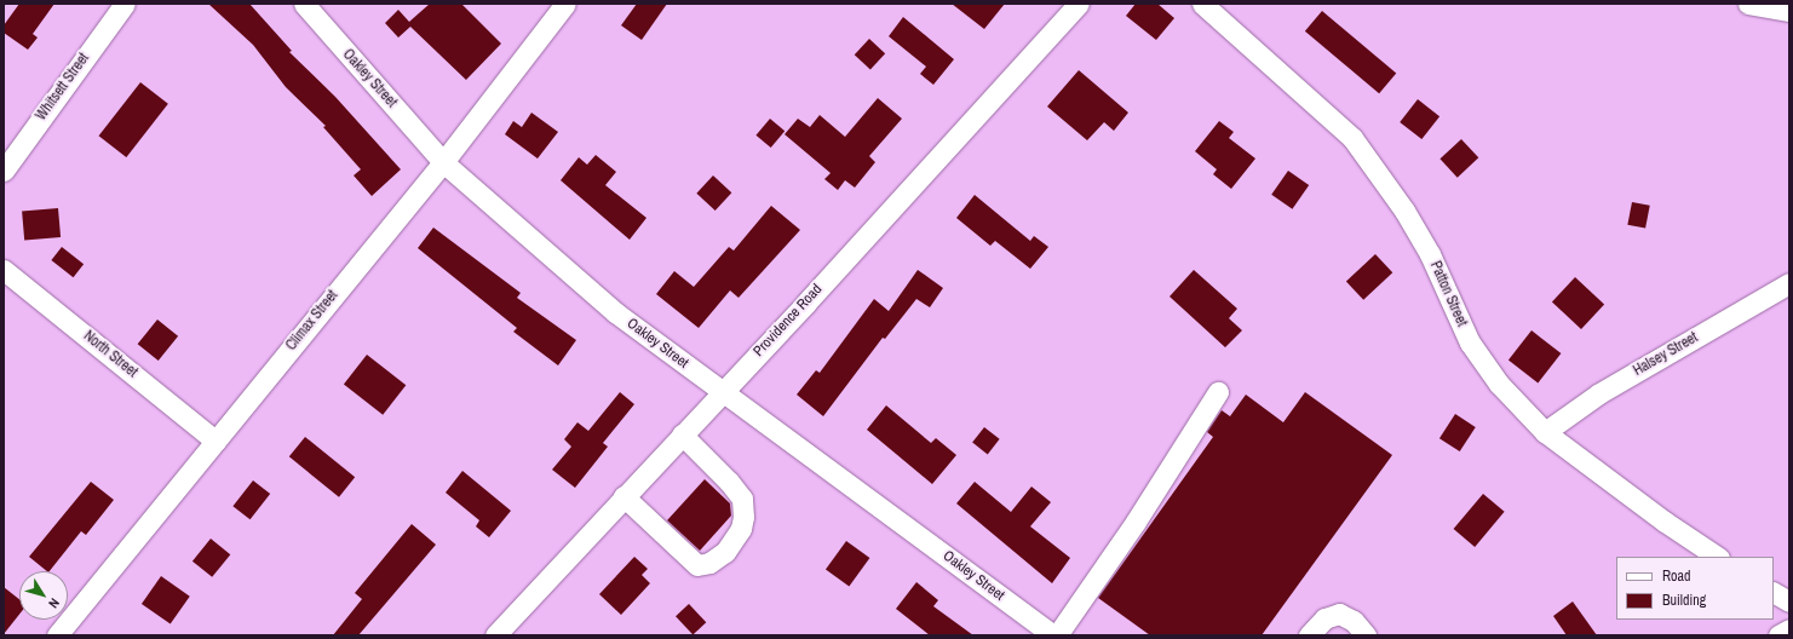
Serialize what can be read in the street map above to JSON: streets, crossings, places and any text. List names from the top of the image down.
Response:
{
  "streets": {
    "street": [
      "Oakley Street",
      "Whitsett Street",
      "Patton Street",
      "Climax Street",
      "Providence Road",
      "North Street",
      "Halsey Street"
    ]
  },
  "crossings": [
    ["Oakley Street", "Climax Street"],
    ["Oakley Street", "Providence Road"],
    ["Patton Street", "Halsey Street"],
    ["Climax Street", "North Street"]
  ],
  "legend": ["Road", "Building"],
  "north": "bottom right"
}
